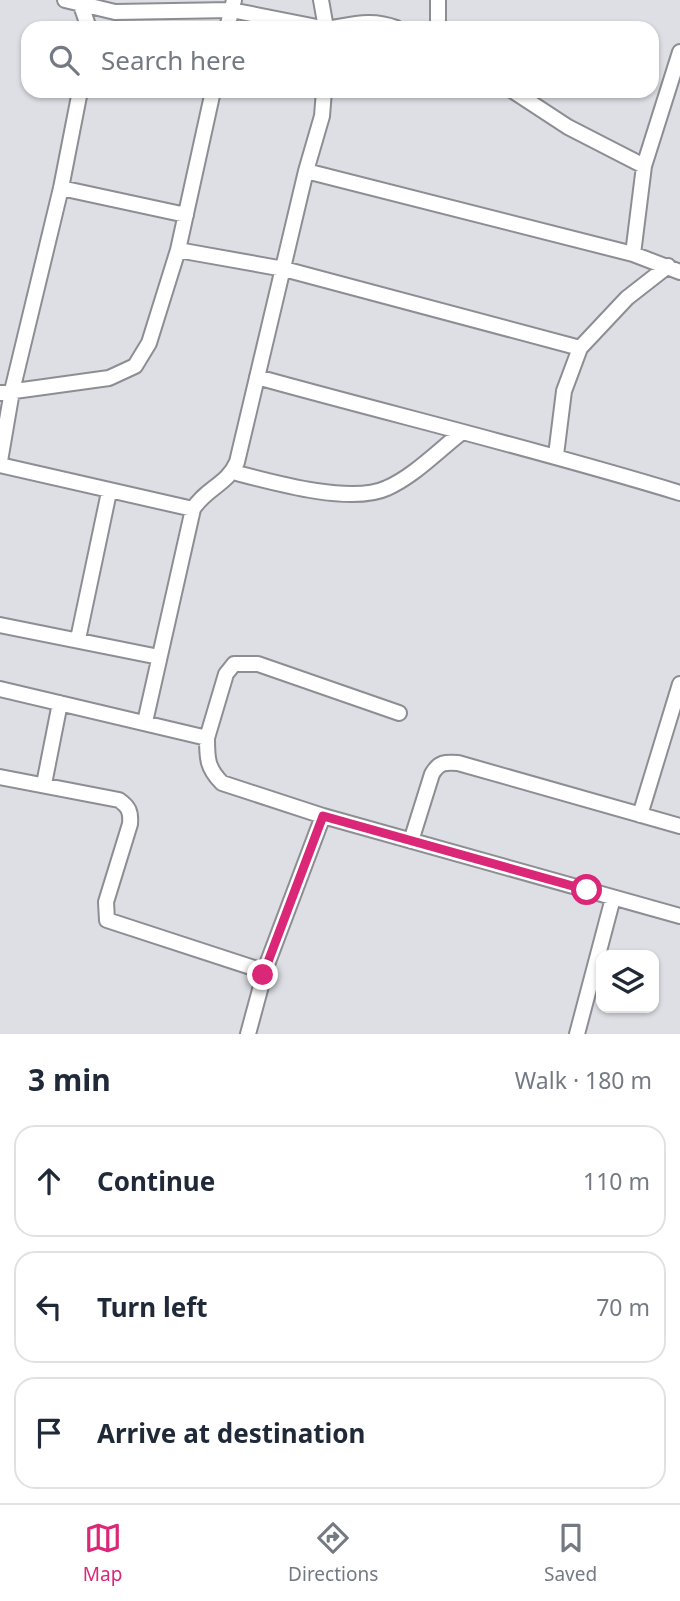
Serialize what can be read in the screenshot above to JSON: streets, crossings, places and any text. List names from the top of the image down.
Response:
{
  "page": {
    "search": "Search here",
    "heading": ["3 min", "Walk · 180 m"],
    "list": [
      ["Continue", "110 m"],
      ["Turn left", "70 m"],
      "Arrive at destination"
    ],
    "nav": ["Map", "Directions", "Saved"]
  }
}
